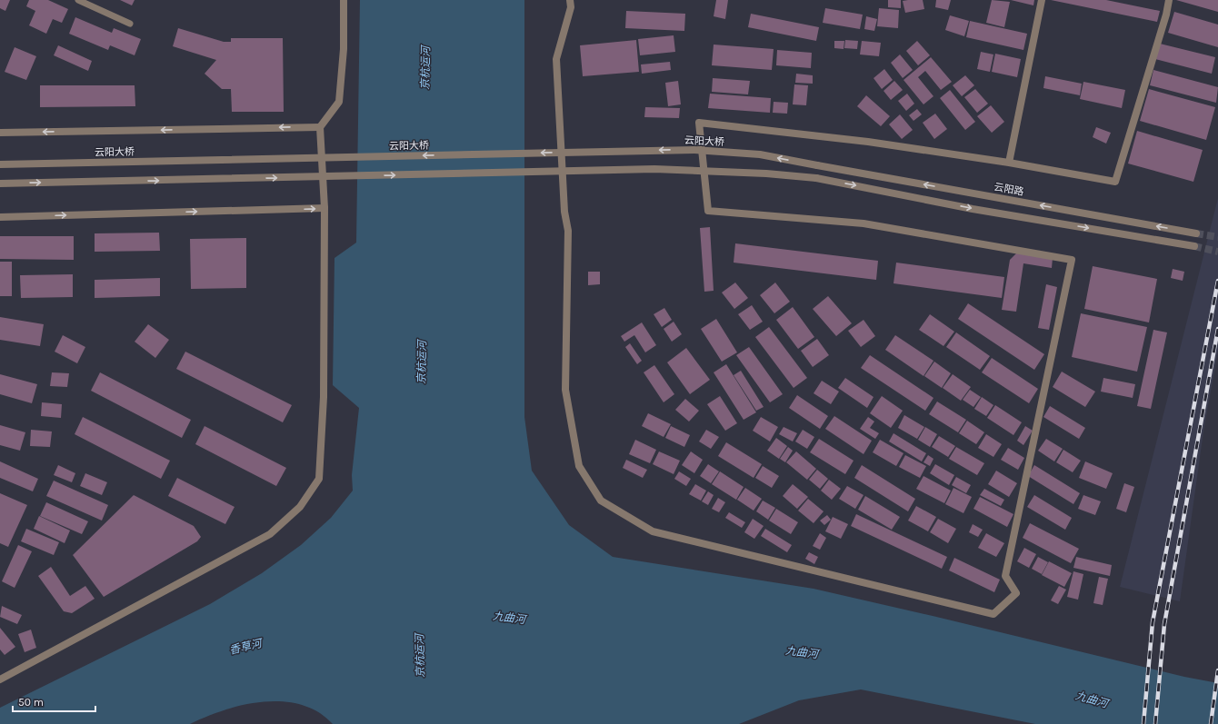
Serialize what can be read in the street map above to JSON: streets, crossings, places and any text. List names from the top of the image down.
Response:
{
  "streets": {
    "street": ["云阳大桥", "云阳路"]
  },
  "crossings": [
    ["云阳大桥", "云阳路"]
  ],
  "water": ["京杭运河", "九曲河", "香草河"],
  "scale_bar": "50 m"
}
